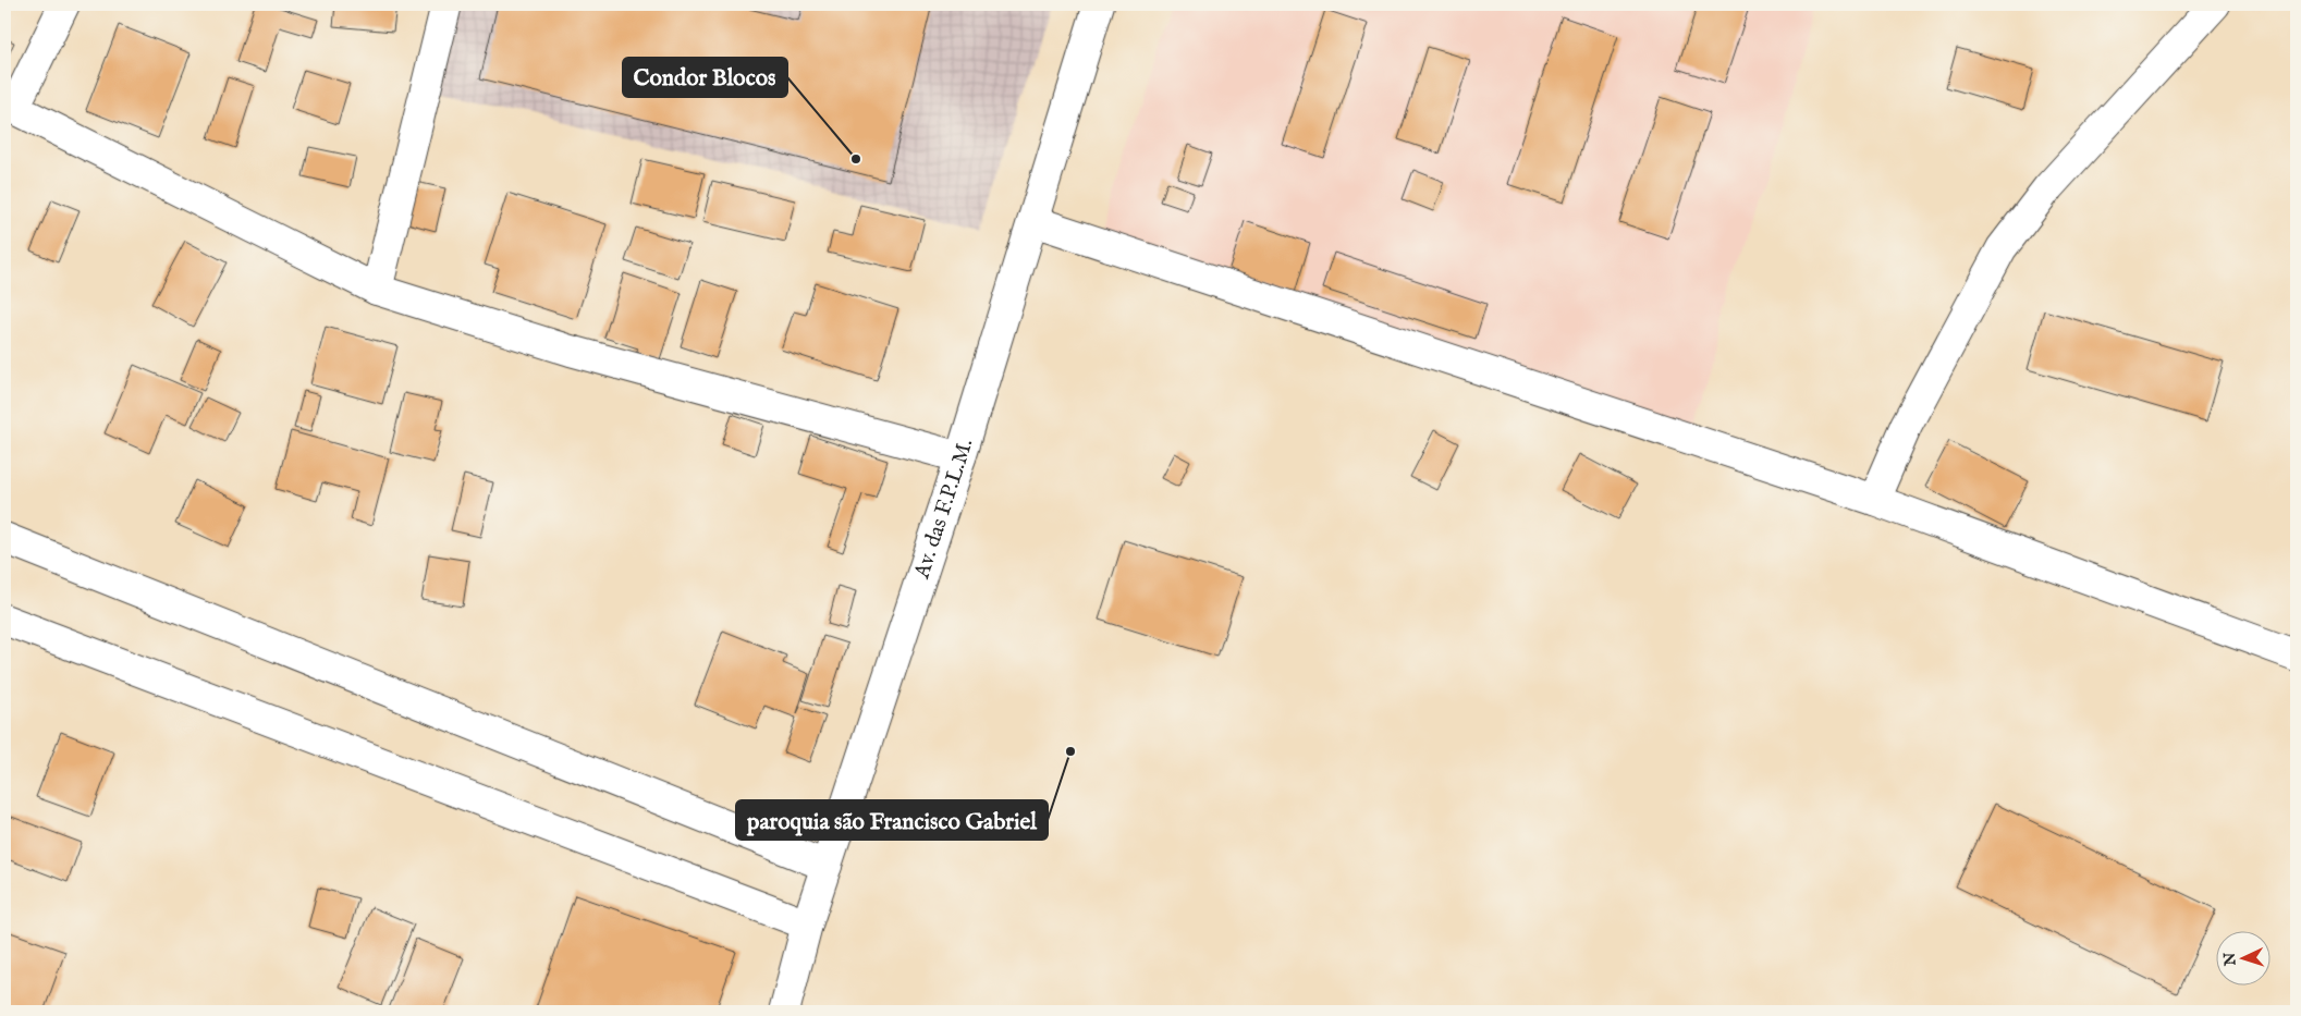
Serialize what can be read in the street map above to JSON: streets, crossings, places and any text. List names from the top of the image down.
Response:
{
  "streets": {
    "street": ["Av. das F.P.L.M."]
  },
  "places": ["Condor Blocos", "paroquia são Francisco Gabriel"],
  "north": "left"
}
